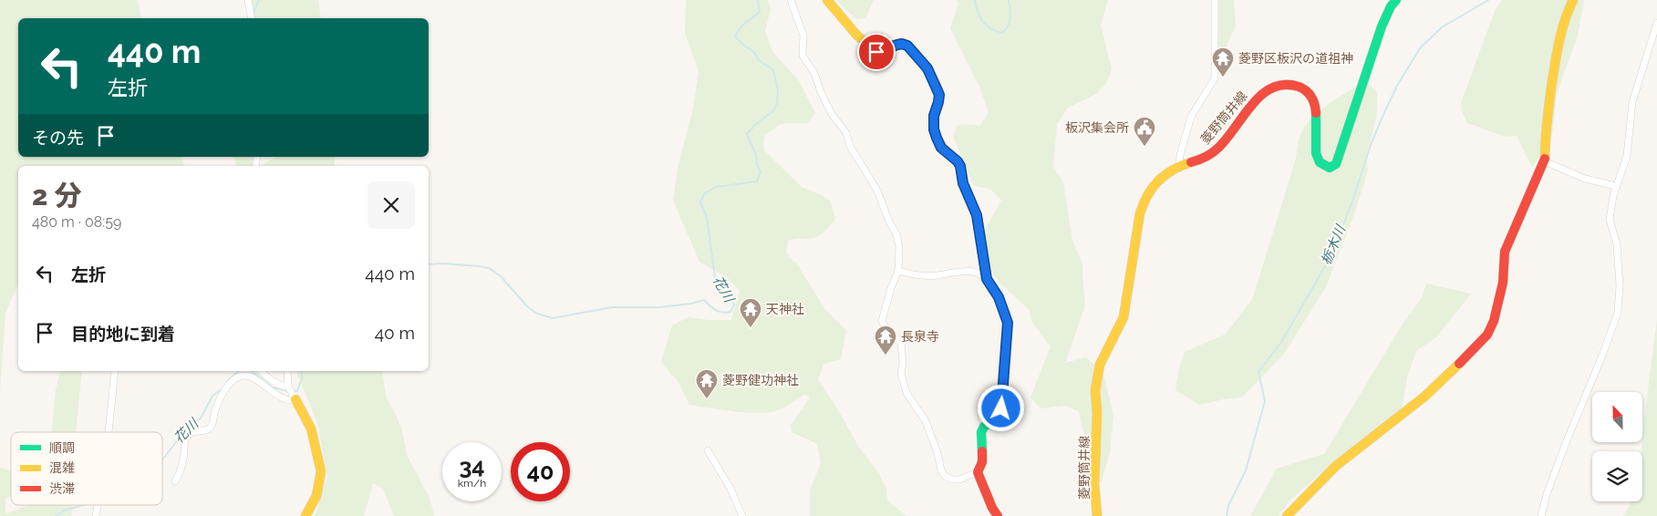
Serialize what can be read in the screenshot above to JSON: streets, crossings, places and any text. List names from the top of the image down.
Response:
{
  "streets": {
    "street": ["菱野筒井線"]
  },
  "water": ["栃木川", "花川"],
  "places": {
    "temple": [
      "菱野区板沢の道祖神",
      "天神社",
      "長泉寺",
      "菱野健功神社"
    ],
    "public building": ["板沢集会所"]
  },
  "legend": ["順調", "混雑", "渋滞"],
  "north": "top",
  "page": {
    "turn": ["440 m", "左折"],
    "then": "その先",
    "heading": ["2 分", "480 m · 08:59"],
    "list": [
      {
        "name": "左折",
        "value": "440 m"
      },
      {
        "name": "目的地に到着",
        "value": "40 m"
      }
    ],
    "speed": "34 km/h",
    "limit": "40"
  }
}
